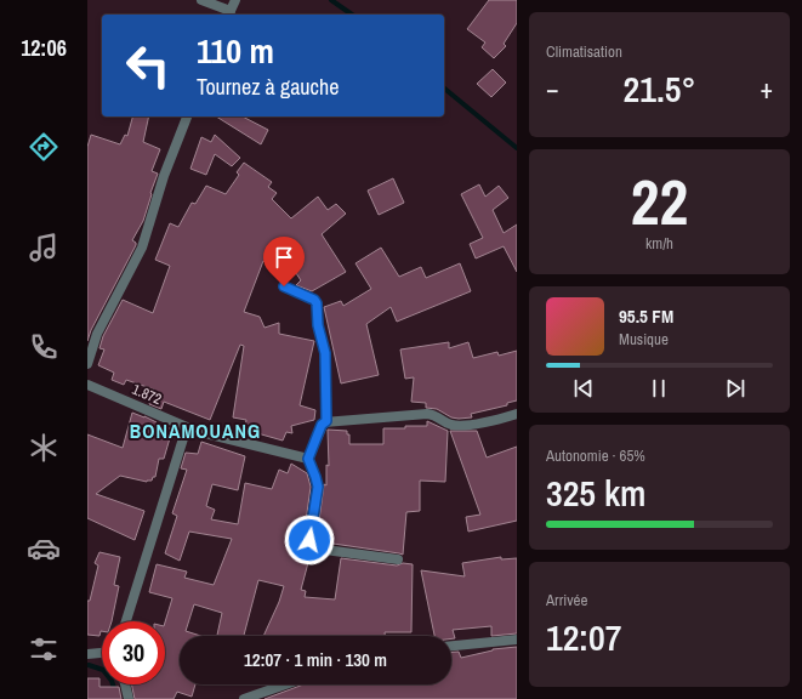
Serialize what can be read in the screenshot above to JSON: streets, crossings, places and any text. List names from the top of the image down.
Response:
{
  "streets": {
    "street": ["1.872"]
  },
  "districts": ["BONAMOUANG"],
  "page": {
    "tabs": "12:06",
    "tile": [
      "Climatisation",
      ["22", "km/h"],
      ["Autonomie · 65%", "325 km"],
      ["Arrivée", "12:07"]
    ],
    "turn": ["110 m", "Tournez à gauche"],
    "heat": ["−", "21.5°", "+"],
    "song": ["95.5 FM", "Musique"],
    "limit": "30",
    "trip": "12:07 · 1 min · 130 m"
  }
}
